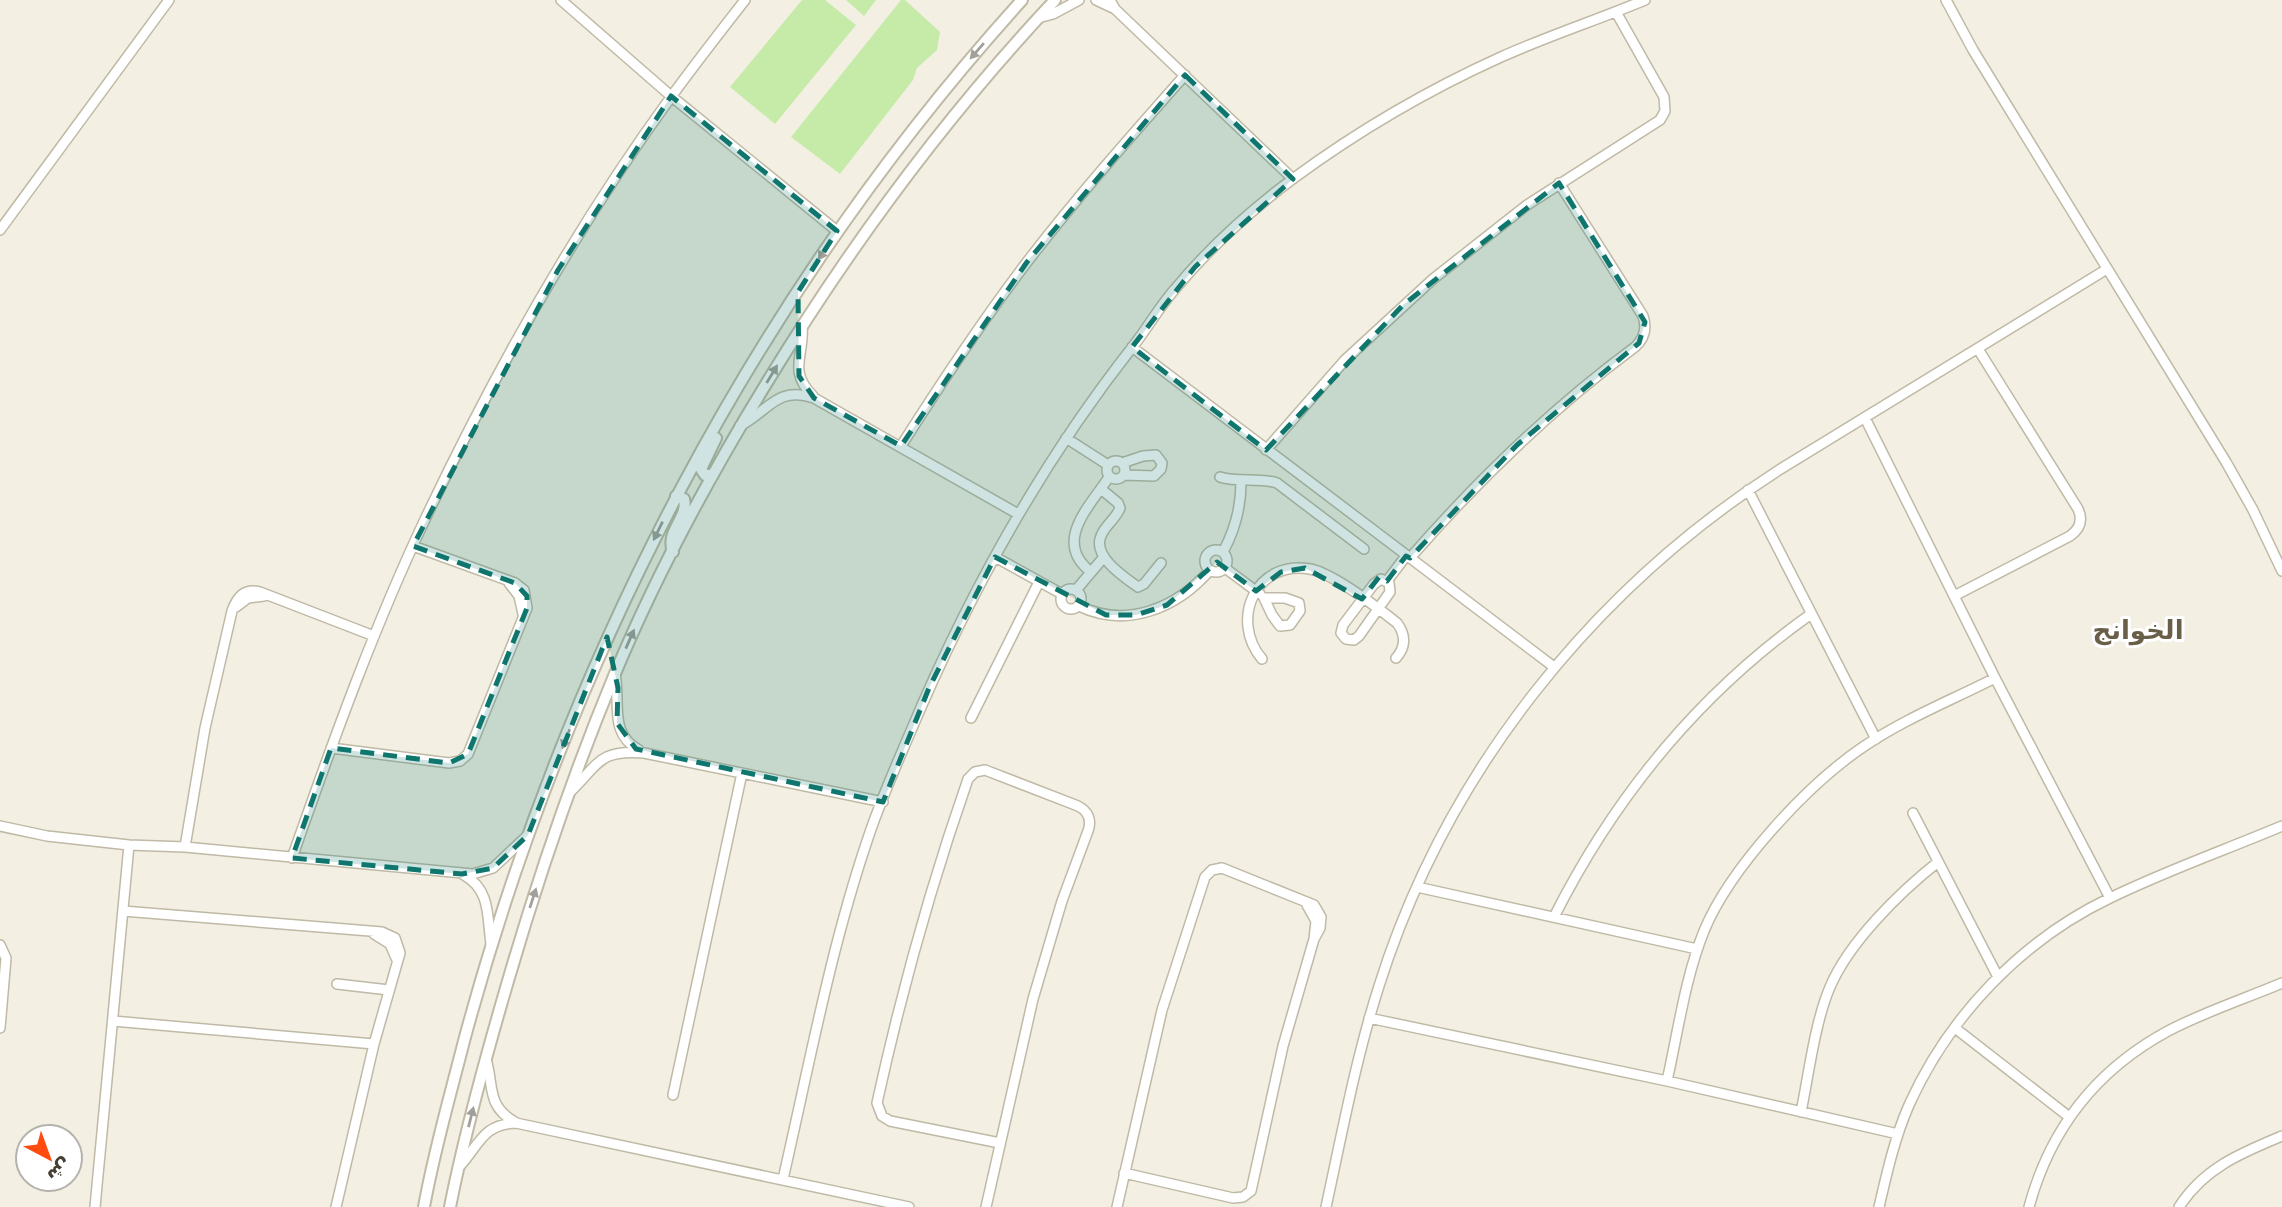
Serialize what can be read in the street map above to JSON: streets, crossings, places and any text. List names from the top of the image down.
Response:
{
  "districts": ["الخوانج"],
  "north": "bottom right"
}
